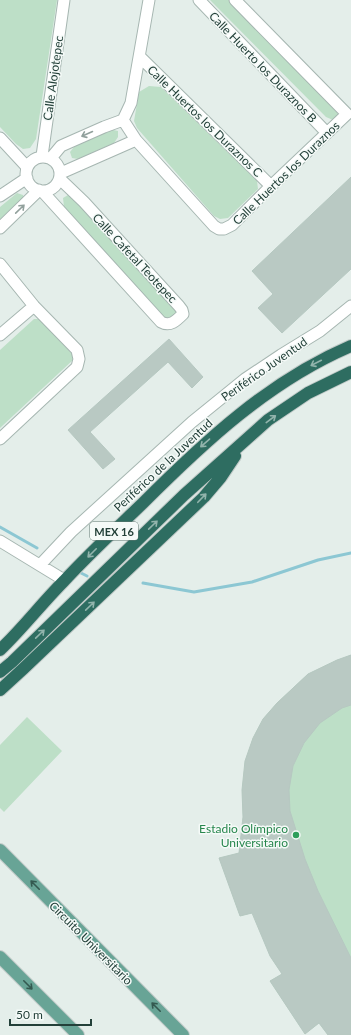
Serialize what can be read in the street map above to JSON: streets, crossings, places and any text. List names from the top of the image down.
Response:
{
  "streets": {
    "highway": ["Periférico de la Juventud", "MEX 16"],
    "main road": ["Circuito Universitario"],
    "street": [
      "Calle Huerto los Duraznos B",
      "Calle Alojotepec",
      "Calle Huertos los Duraznos C",
      "Calle Huertos los Duraznos",
      "Calle Cafetal Teotepec",
      "Periférico Juventud"
    ]
  },
  "crossings": [
    ["Calle Huerto los Duraznos B", "Calle Huertos los Duraznos"],
    ["Calle Alojotepec", "Calle Cafetal Teotepec"],
    ["Calle Huertos los Duraznos C", "Calle Huertos los Duraznos"]
  ],
  "places": ["Estadio Olímpico Universitario"],
  "scale_bar": "50 m"
}
